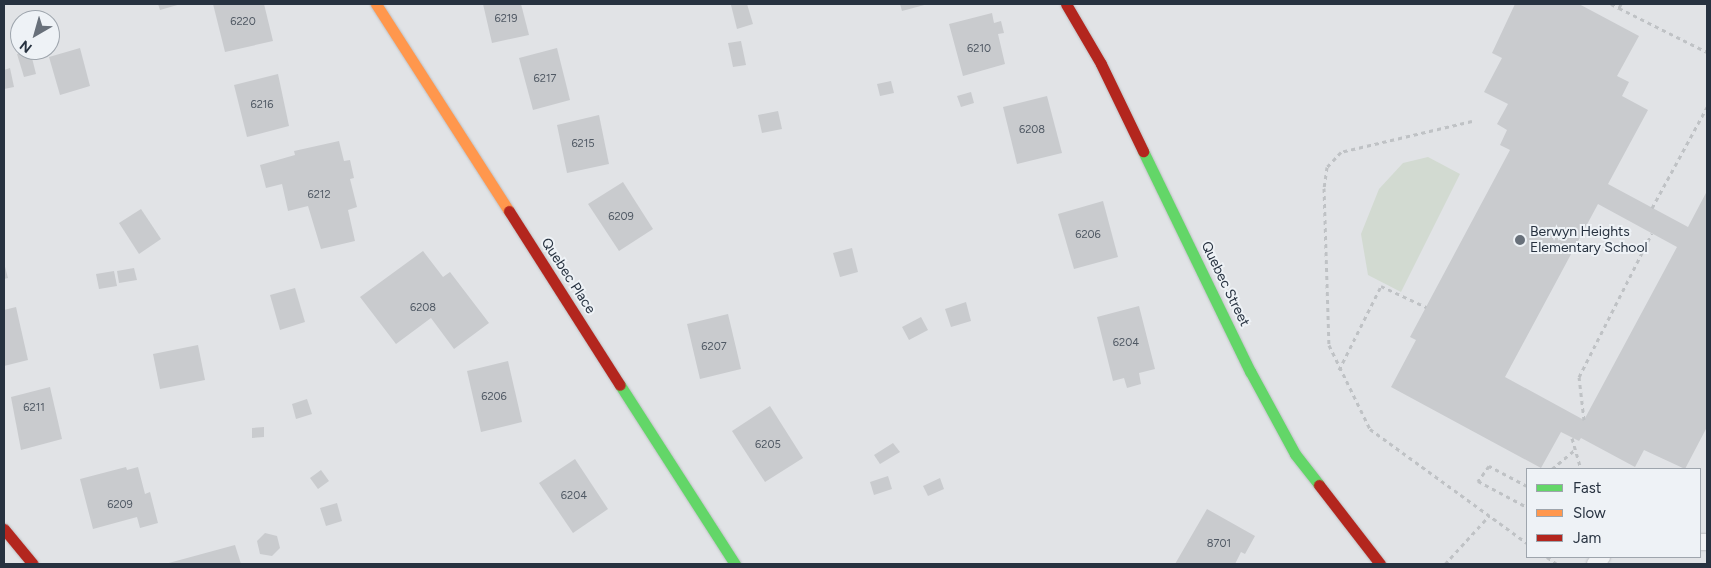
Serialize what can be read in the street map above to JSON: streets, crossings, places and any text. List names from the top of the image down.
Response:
{
  "streets": {
    "street": ["Quebec Place", "Quebec Street"]
  },
  "places": ["Berwyn Heights Elementary School"],
  "house_numbers": [
    "6219",
    "6220",
    "6210",
    "6217",
    "6216",
    "6208",
    "6215",
    "6212",
    "6209",
    "6206",
    "6208",
    "6204",
    "6207",
    "6206",
    "6211",
    "6205",
    "6204",
    "6209",
    "8701"
  ],
  "legend": ["Fast", "Slow", "Jam"],
  "north": "bottom left"
}
